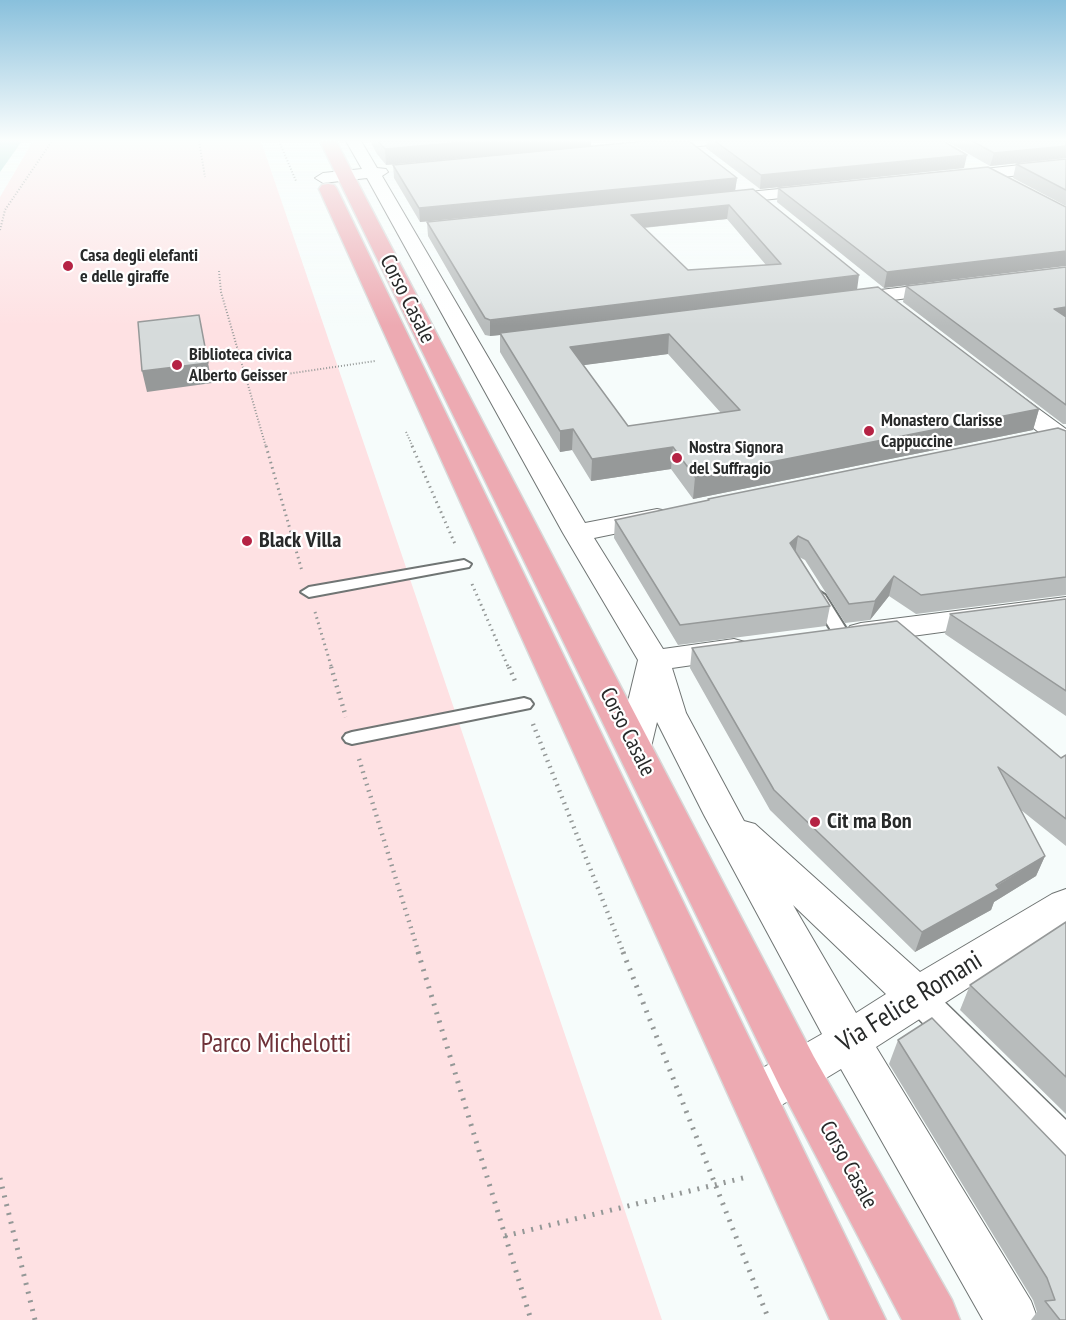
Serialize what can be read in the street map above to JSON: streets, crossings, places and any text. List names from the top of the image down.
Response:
{
  "streets": {
    "main road": ["Corso Casale"],
    "street": ["Via Felice Romani"]
  },
  "crossings": [
    ["Corso Casale", "Via Felice Romani"]
  ],
  "parks": ["Parco Michelotti"],
  "places": [
    "Casa degli elefanti e delle giraffe",
    "Biblioteca civica Alberto Geisser",
    "Monastero Clarisse Cappuccine",
    "Nostra Signora del Suffragio",
    "Black Villa",
    "Cit ma Bon"
  ]
}
